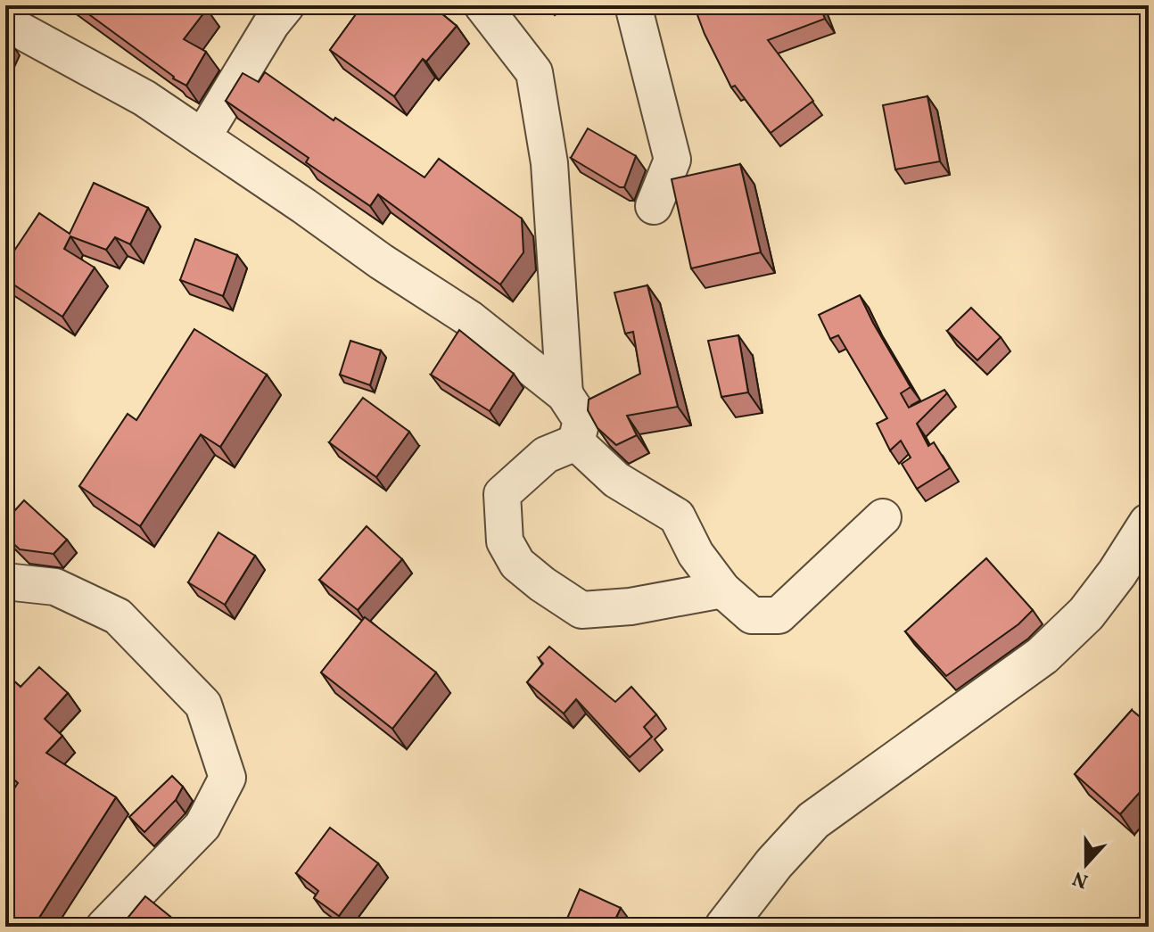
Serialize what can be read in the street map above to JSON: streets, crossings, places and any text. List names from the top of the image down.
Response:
{
  "north": "bottom"
}
